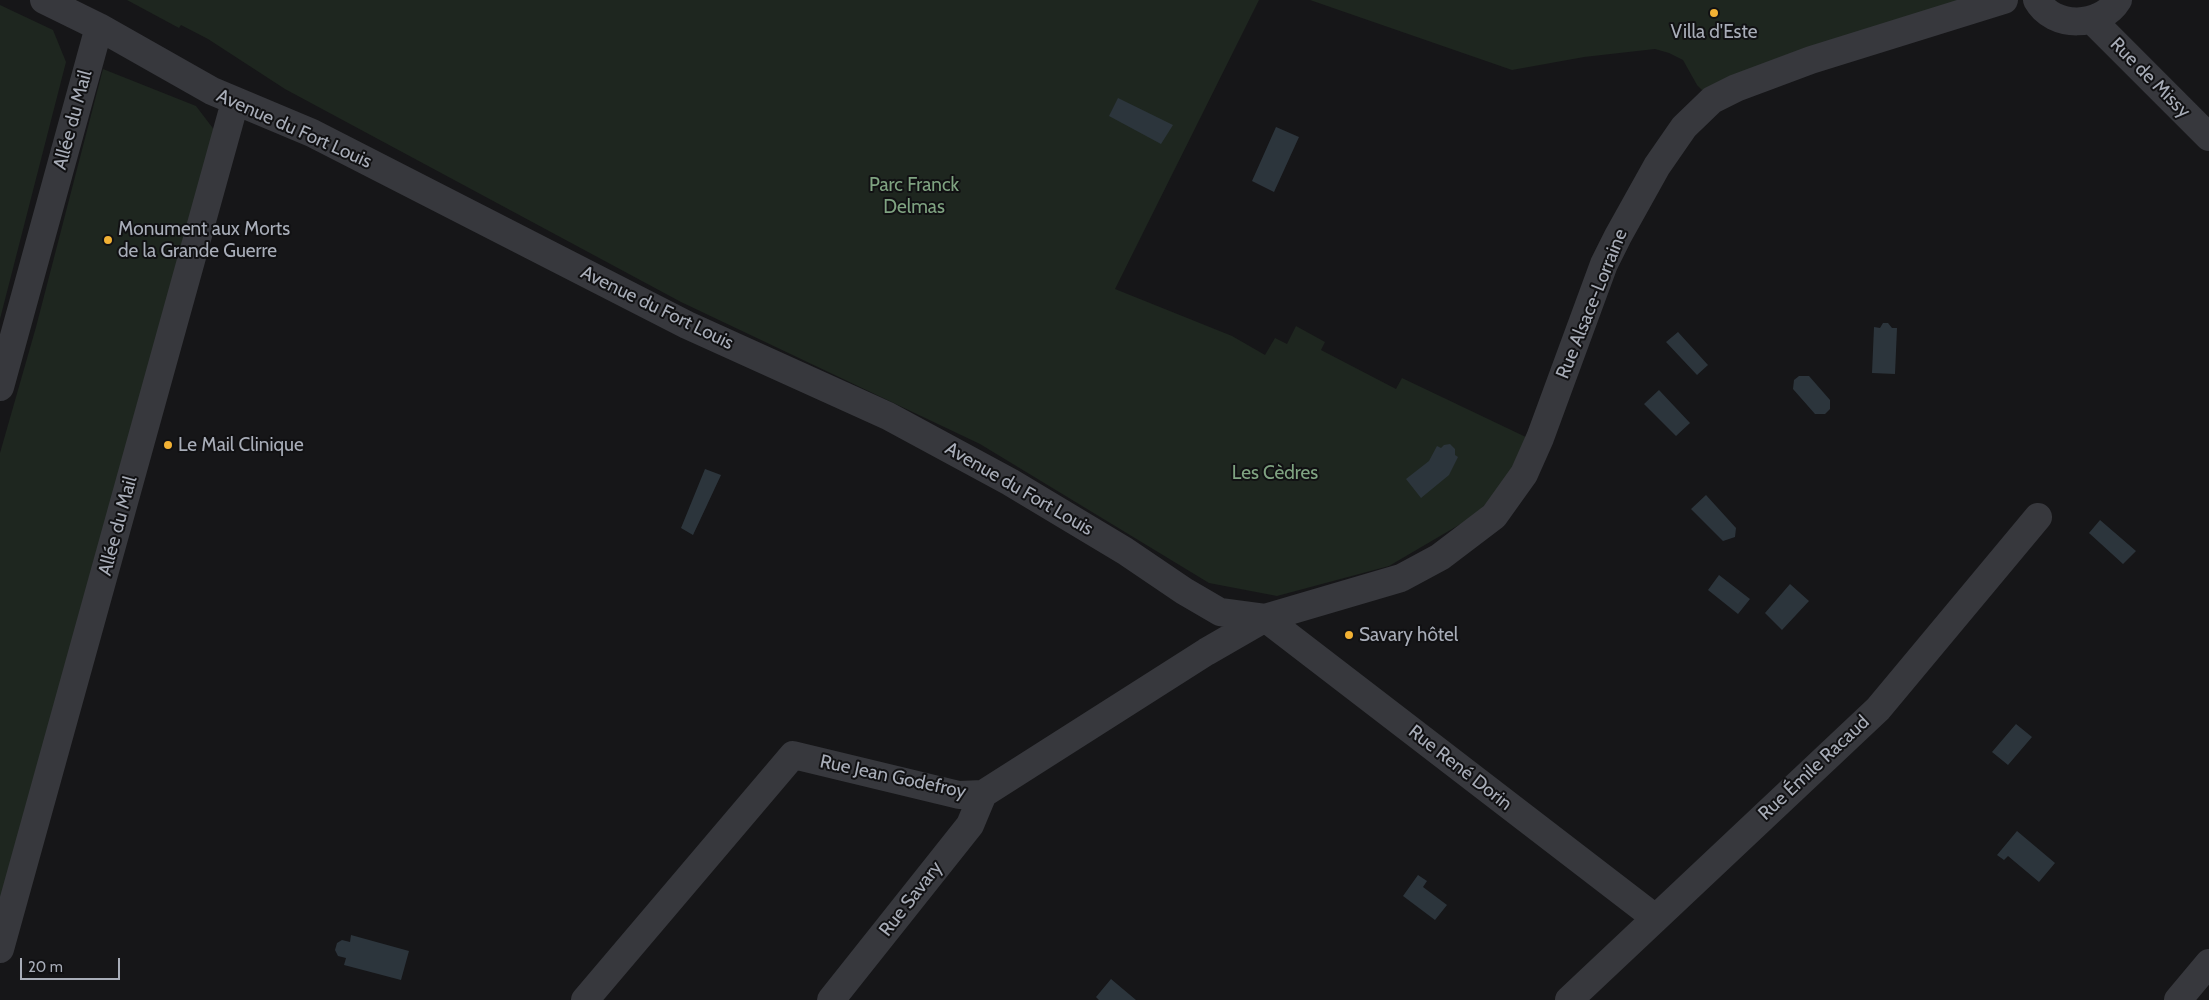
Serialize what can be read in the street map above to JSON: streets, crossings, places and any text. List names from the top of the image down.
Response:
{
  "streets": {
    "street": [
      "Rue de Missy",
      "Allée du Mail",
      "Avenue du Fort Louis",
      "Rue Alsace-Lorraine",
      "Rue René Dorin",
      "Rue Émile Racaud",
      "Rue Jean Godefroy",
      "Rue Savary"
    ]
  },
  "crossings": [
    ["Allée du Mail", "Avenue du Fort Louis"],
    ["Avenue du Fort Louis", "Rue Alsace-Lorraine"],
    ["Avenue du Fort Louis", "Rue René Dorin"],
    ["Avenue du Fort Louis", "Rue Jean Godefroy"],
    ["Rue Alsace-Lorraine", "Rue René Dorin"],
    ["Rue Alsace-Lorraine", "Rue Jean Godefroy"],
    ["Rue René Dorin", "Rue Émile Racaud"],
    ["Rue René Dorin", "Rue Jean Godefroy"],
    ["Rue Jean Godefroy", "Rue Savary"]
  ],
  "parks": ["Parc Franck Delmas", "Les Cèdres"],
  "places": [
    "Villa d'Este",
    "Monument aux Morts de la Grande Guerre",
    "Le Mail Clinique",
    "Savary hôtel"
  ],
  "scale_bar": "20 m"
}
